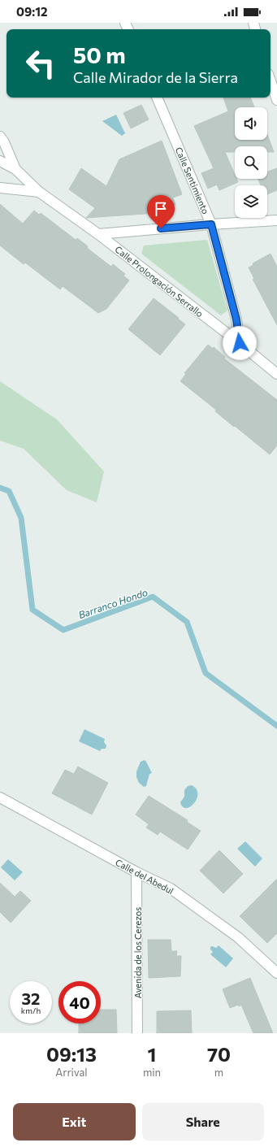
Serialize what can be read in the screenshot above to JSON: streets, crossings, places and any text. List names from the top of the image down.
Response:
{
  "streets": {
    "street": [
      "Calle Sentimiento",
      "Calle Prolongación Serrallo",
      "Calle del Abedul",
      "Avenida de los Cerezos"
    ]
  },
  "crossings": [
    ["Calle Sentimiento", "Calle Prolongación Serrallo"],
    ["Calle del Abedul", "Avenida de los Cerezos"]
  ],
  "water": ["Barranco Hondo"],
  "page": {
    "status": "09:12",
    "turn": ["50 m", "Calle Mirador de la Sierra"],
    "speed": "32 km/h",
    "limit": "40",
    "eta": [
      "09:13",
      "Arrival",
      "1",
      "min",
      "70",
      "m"
    ],
    "buttons": ["Exit", "Share"]
  }
}
